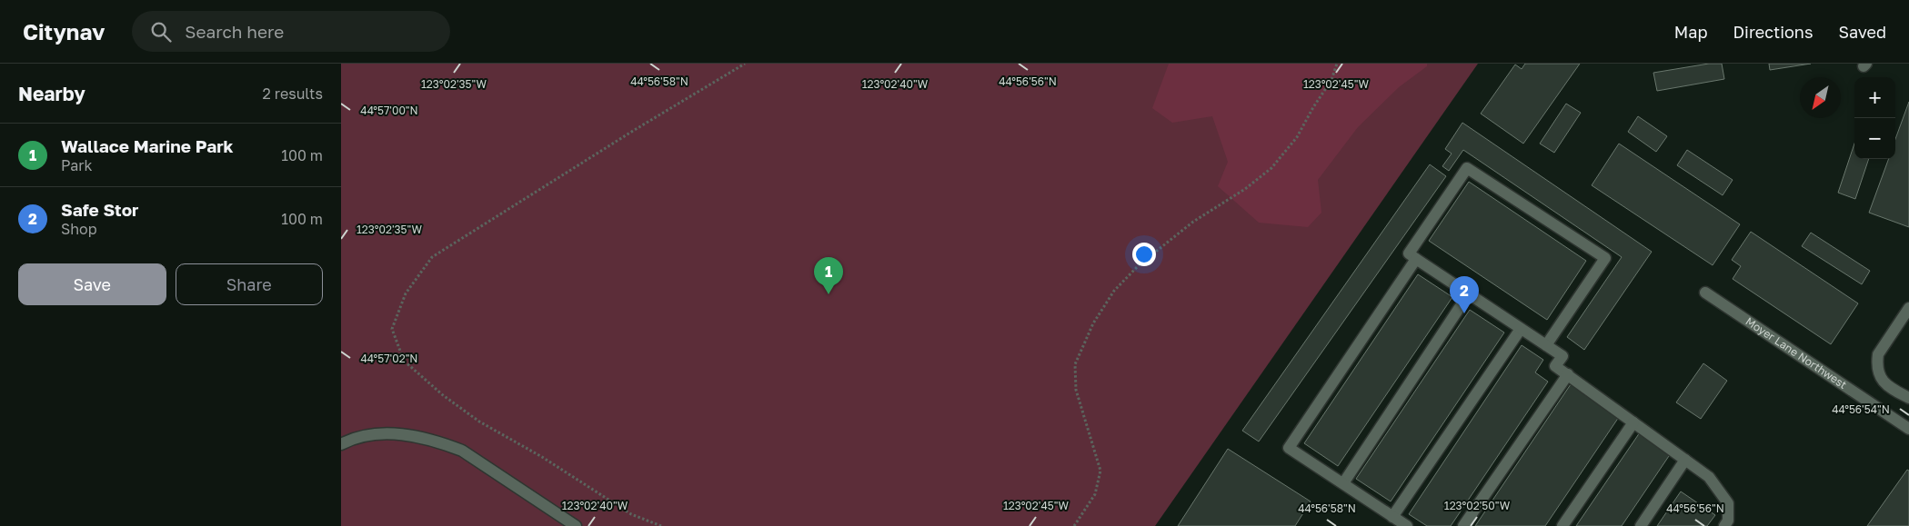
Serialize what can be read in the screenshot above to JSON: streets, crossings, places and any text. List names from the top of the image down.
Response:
{
  "streets": {
    "street": ["Moyer Lane Northwest"]
  },
  "north": "bottom left",
  "page": {
    "header": "Citynav",
    "search": "Search here",
    "nav": ["Map", "Directions", "Saved"],
    "heading": ["Nearby", "2 results"],
    "map_buttons": ["+", "−"],
    "list": [
      {
        "mark": "1",
        "name": "Wallace Marine Park",
        "note": "Park",
        "value": "100 m"
      },
      {
        "mark": "2",
        "name": "Safe Stor",
        "note": "Shop",
        "value": "100 m"
      }
    ],
    "buttons": ["Save", "Share"],
    "pins": ["1", "2"]
  },
  "coordinates": [
    "44°56'58\"N",
    "44°56'56\"N",
    "123°02'35\"W",
    "123°02'40\"W",
    "123°02'45\"W",
    "44°57'00\"N",
    "44°57'02\"N",
    "44°56'54\"N",
    "123°02'50\"W"
  ]
}
